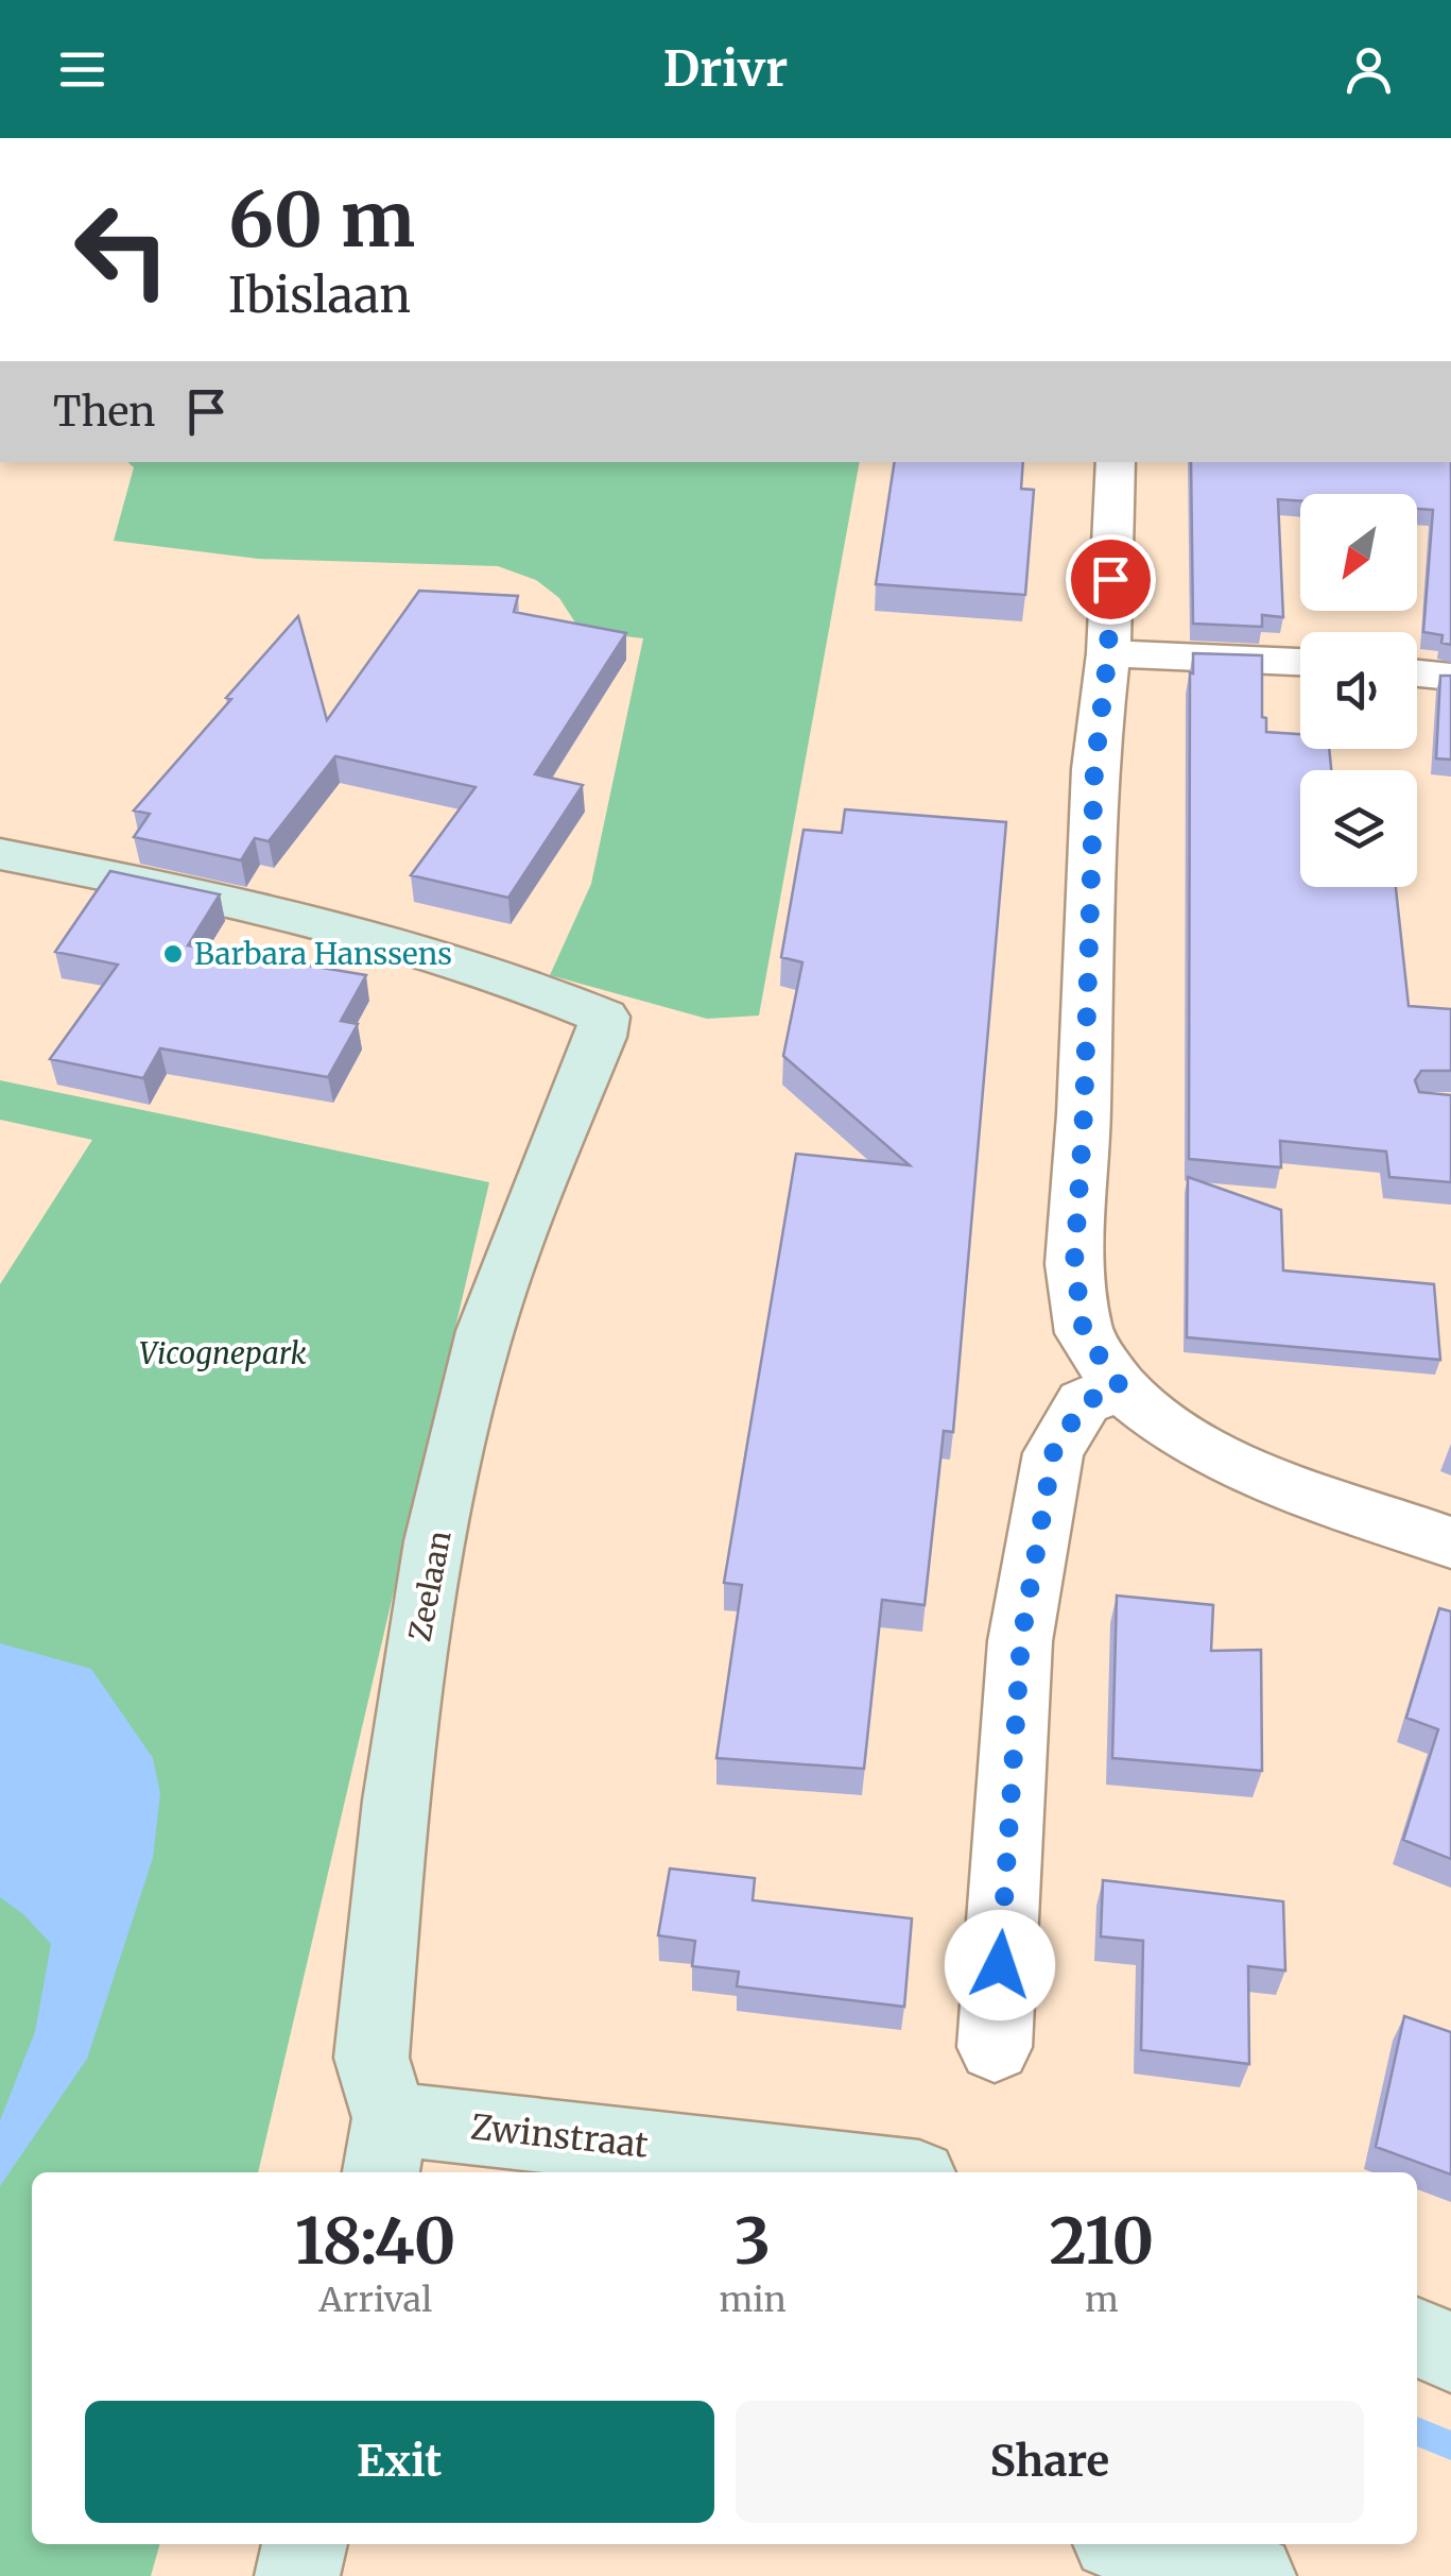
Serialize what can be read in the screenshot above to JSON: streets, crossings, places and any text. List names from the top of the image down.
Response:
{
  "streets": {
    "street": ["Zeelaan", "Zwinstraat"]
  },
  "crossings": [
    ["Zeelaan", "Zwinstraat"]
  ],
  "parks": ["Vicognepark"],
  "places": ["Barbara Hanssens"],
  "north": "bottom left",
  "page": {
    "header": "Drivr",
    "turn": ["60 m", "Ibislaan"],
    "then": "Then",
    "eta": [
      "18:40",
      "Arrival",
      "3",
      "min",
      "210",
      "m"
    ],
    "buttons": ["Exit", "Share"]
  }
}
